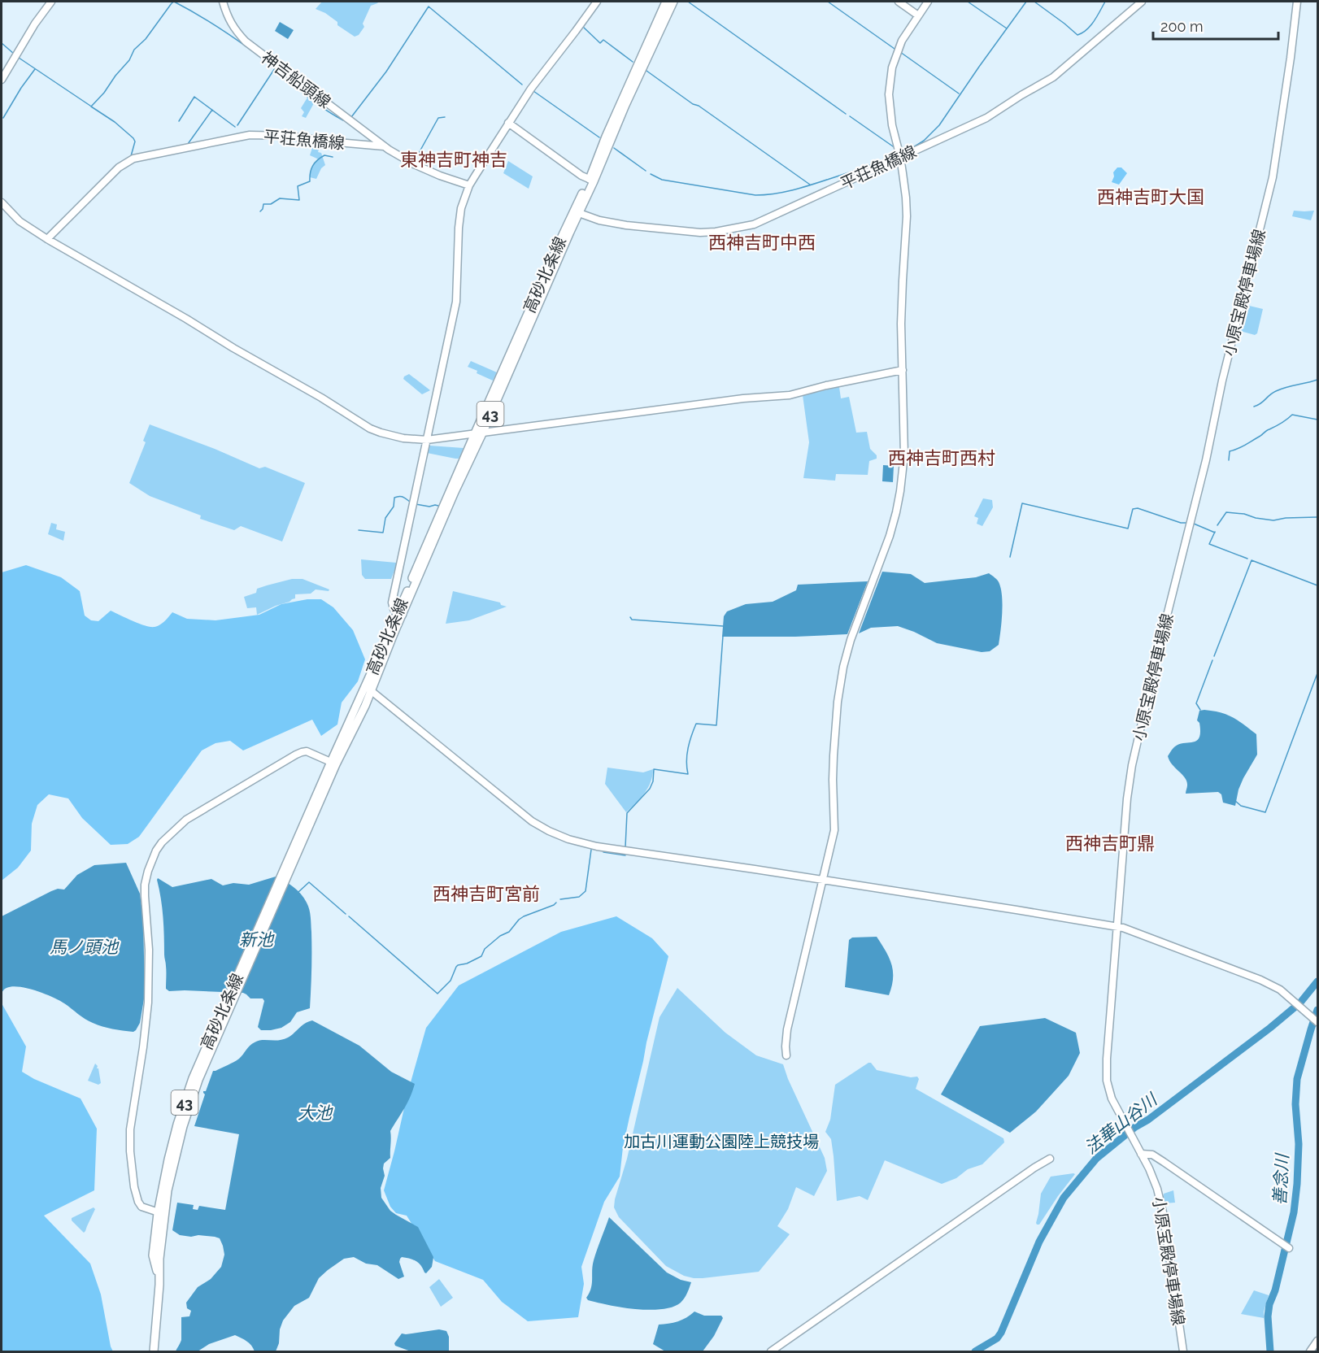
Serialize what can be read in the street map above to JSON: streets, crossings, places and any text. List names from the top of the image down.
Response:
{
  "streets": {
    "main road": ["高砂北条線", "43"],
    "street": ["神吉船頭線", "平荘魚橋線", "小原宝殿停車場線"]
  },
  "crossings": [
    ["神吉船頭線", "平荘魚橋線"],
    ["平荘魚橋線", "高砂北条線"]
  ],
  "districts": [
    "東神吉町神吉",
    "西神吉町大国",
    "西神吉町中西",
    "西神吉町西村",
    "西神吉町鼎",
    "西神吉町宮前"
  ],
  "water": [
    "新池",
    "馬ノ頭池",
    "大池",
    "法華山谷川",
    "善念川"
  ],
  "parks": ["加古川運動公園陸上競技場"],
  "scale_bar": "200 m"
}
